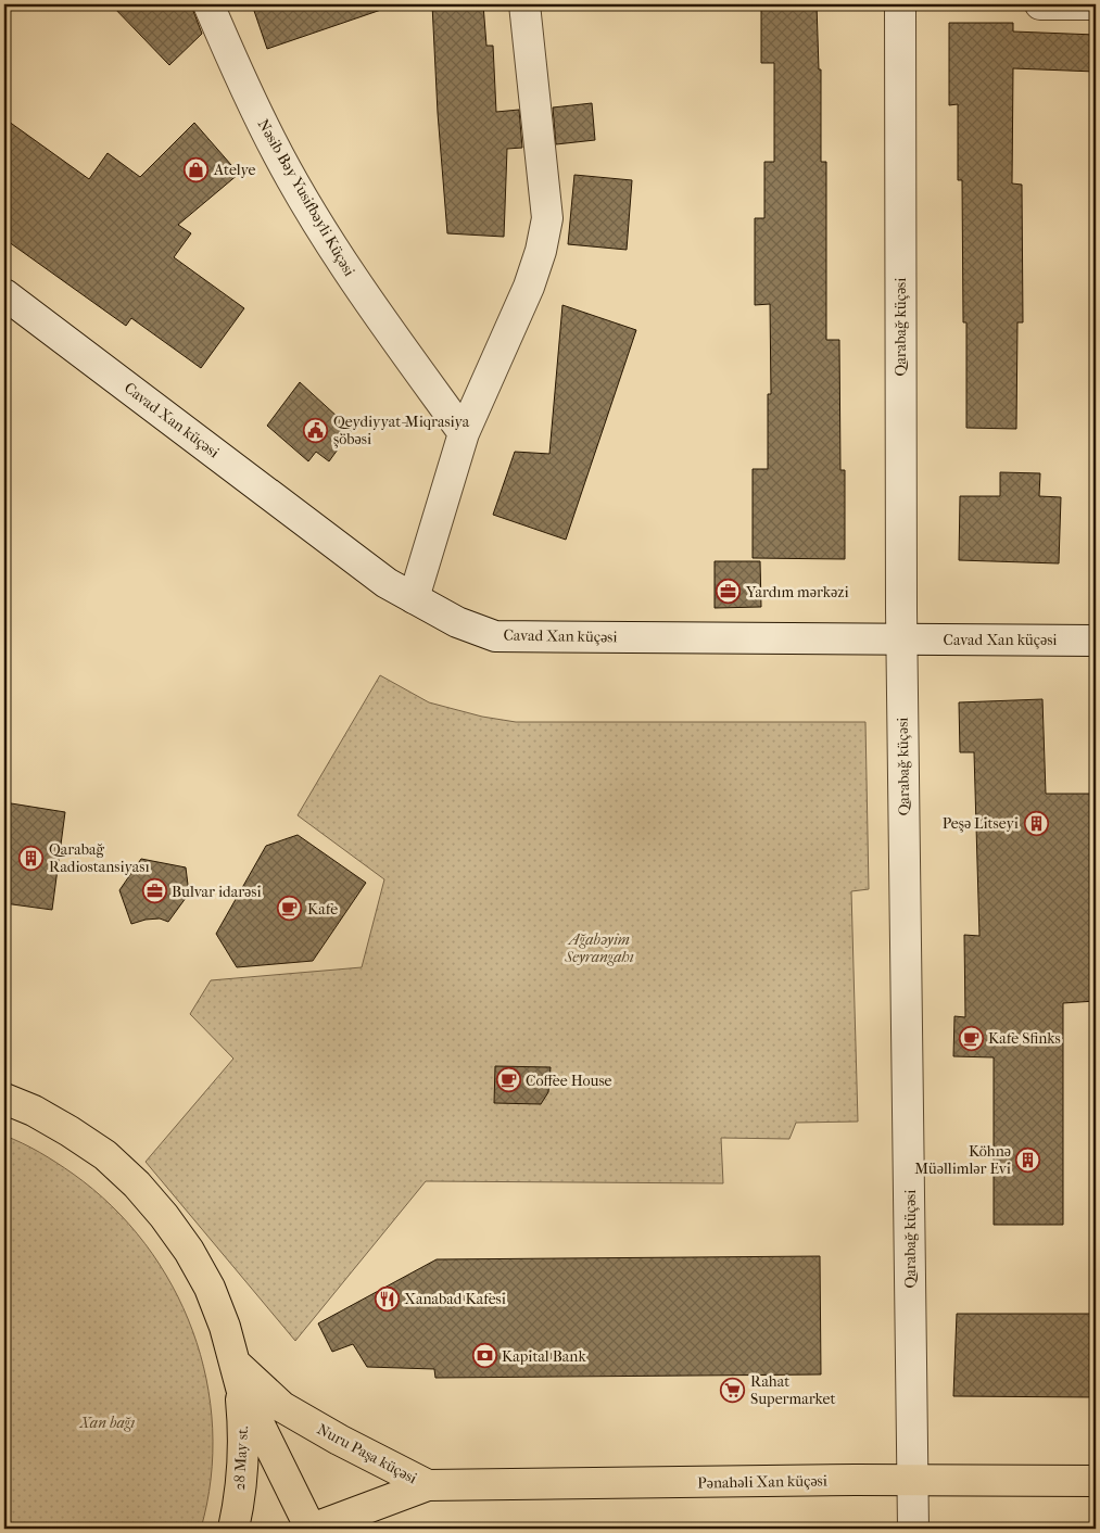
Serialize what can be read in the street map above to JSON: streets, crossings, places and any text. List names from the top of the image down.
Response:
{
  "streets": {
    "main road": ["Nuru Paşa küçəsi", "28 May st.", "Pənahəli Xan küçəsi"],
    "street": ["Nəsib Bəy Yusifbəyli Küçəsi", "Qarabağ küçəsi", "Cavad Xan küçəsi"]
  },
  "crossings": [
    ["Qarabağ küçəsi", "Cavad Xan küçəsi"],
    ["Qarabağ küçəsi", "Pənahəli Xan küçəsi"],
    ["Nuru Paşa küçəsi", "28 May st."],
    ["Nuru Paşa küçəsi", "Pənahəli Xan küçəsi"]
  ],
  "parks": ["Ağabəyim Seyrangahı", "Xan bağı"],
  "places": {
    "shop": ["Atelye"],
    "public building": ["Qeydiyyat-Miqrasiya şöbəsi"],
    "office": ["Yardım mərkəzi", "Bulvar idarəsi"],
    "building": ["Peşə Litseyi", "Qarabağ Radiostansiyası", "Köhnə Müəllimlər Evi"],
    "cafe": ["Kafe", "Kafe Sfinks", "Coffee House"],
    "restaurant": ["Xanabad Kafesi"],
    "bank": ["Kapital Bank"],
    "supermarket": ["Rahat Supermarket"]
  }
}
